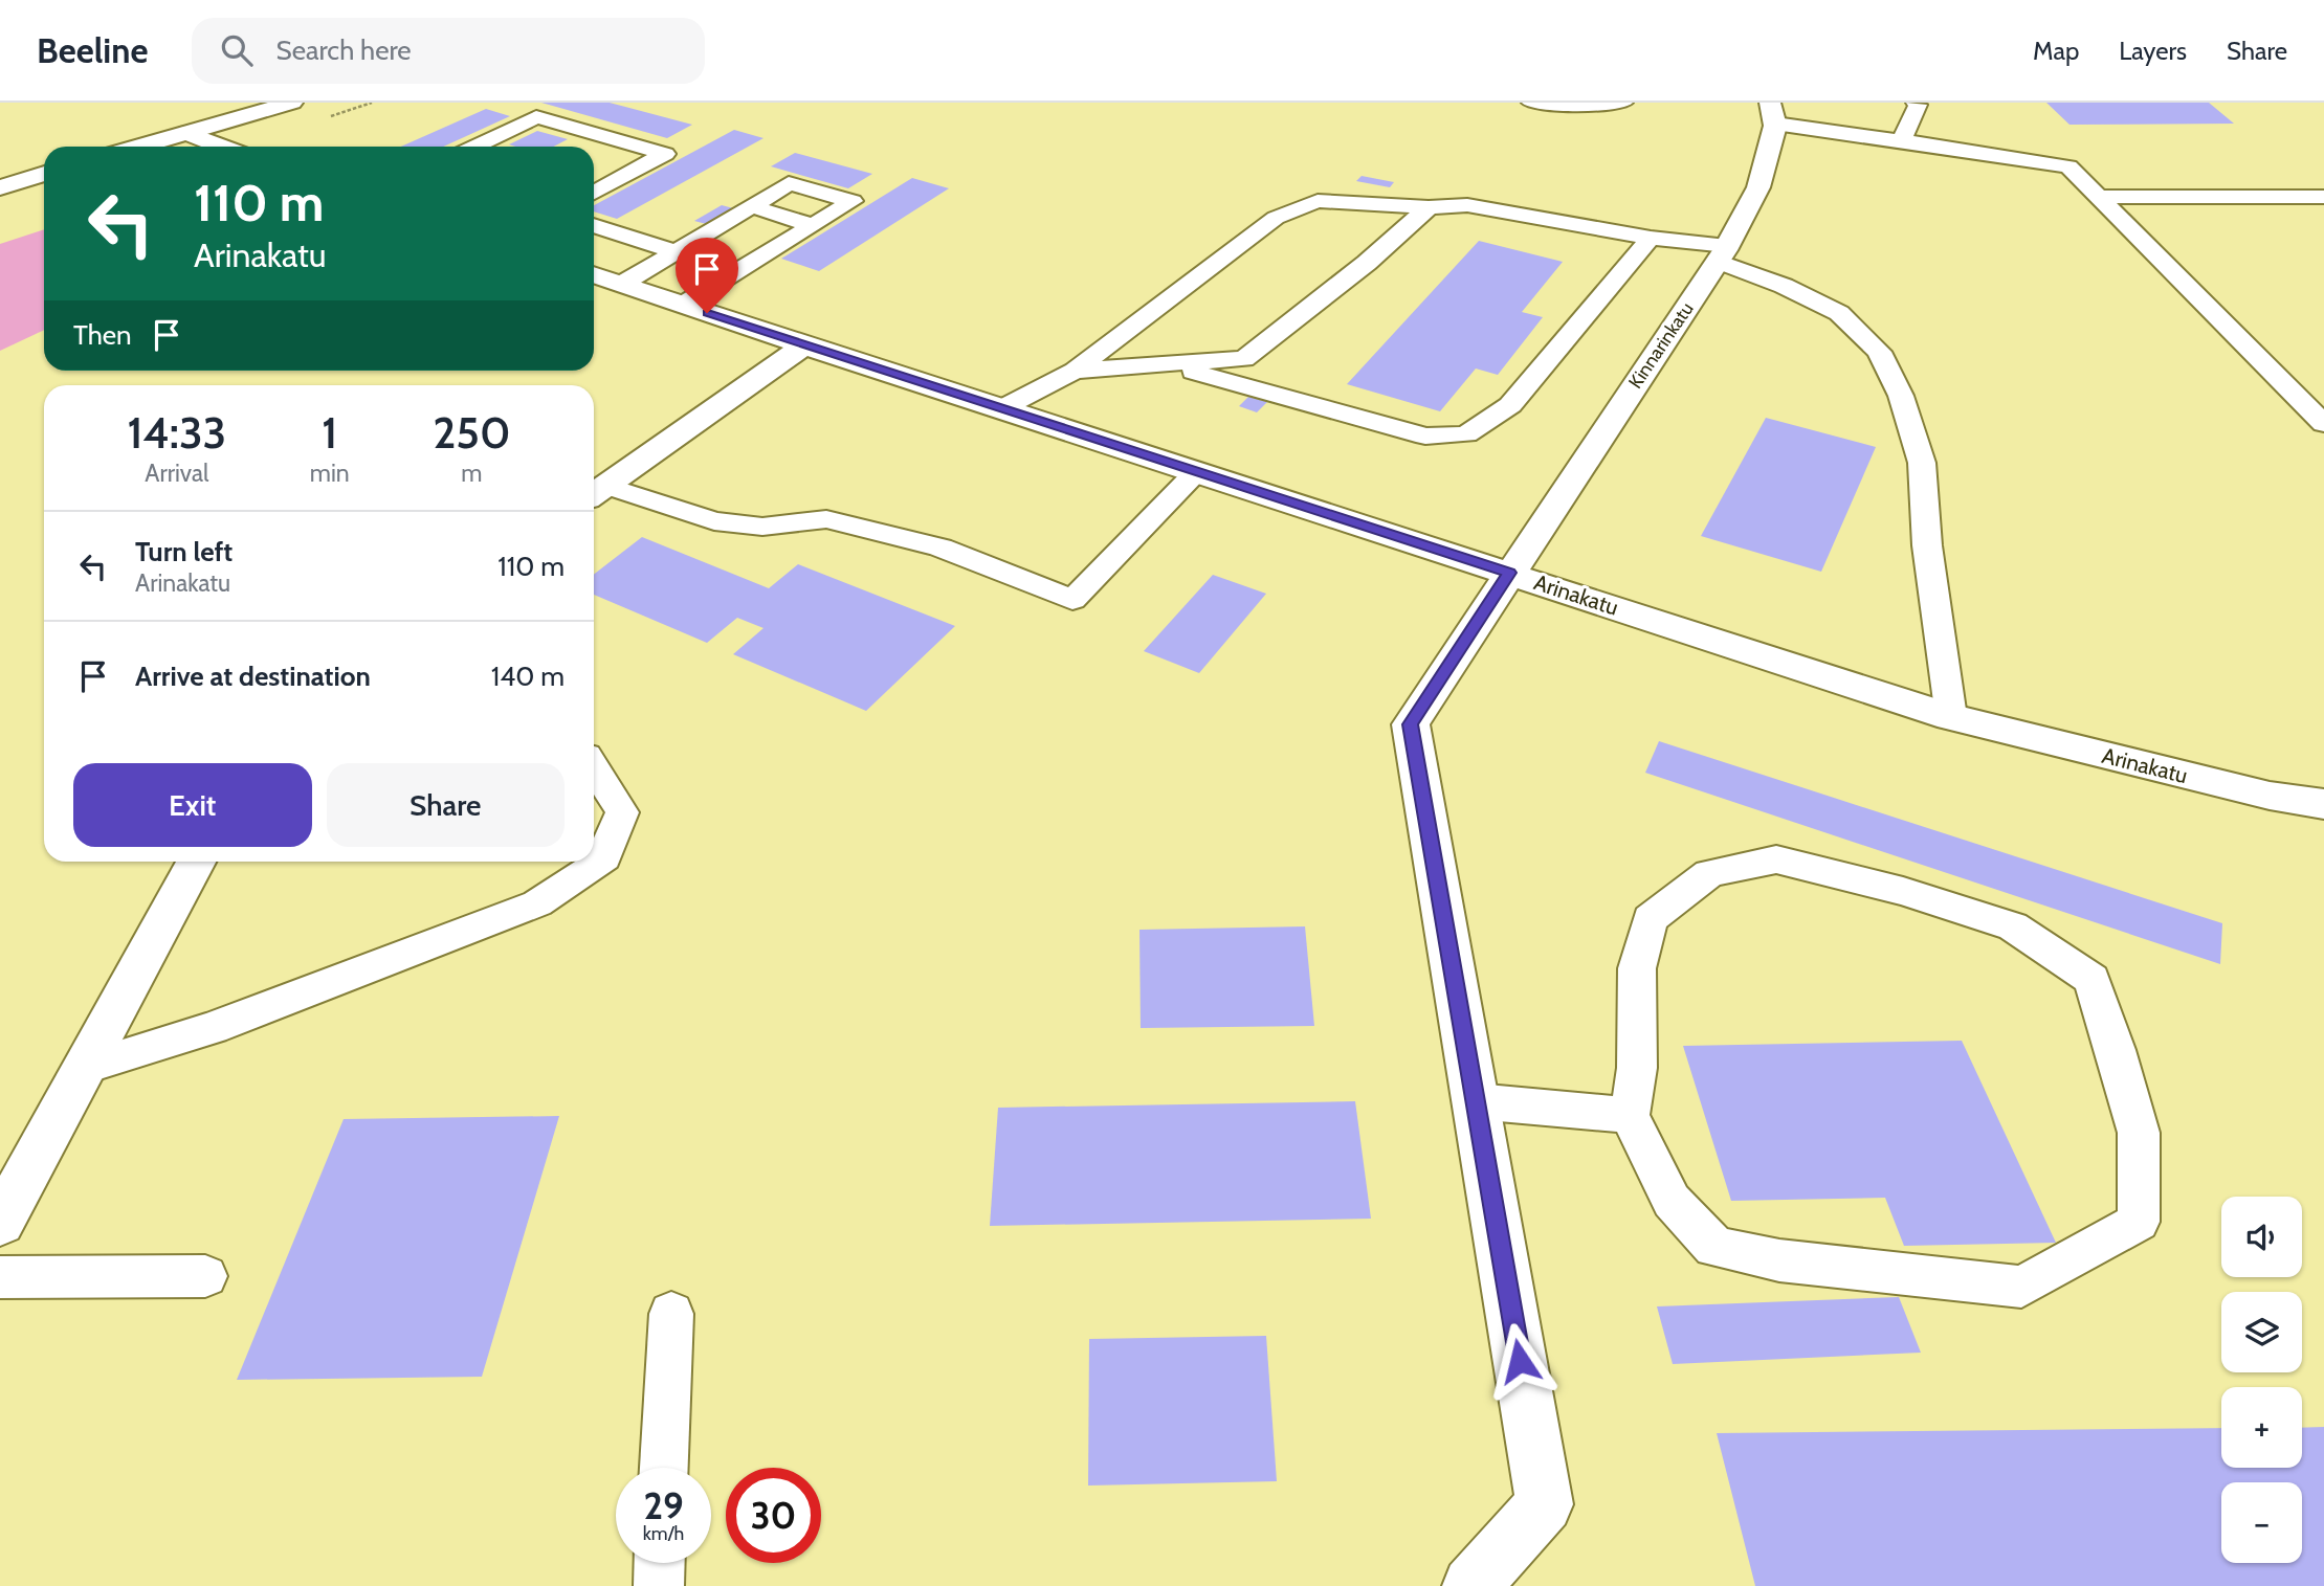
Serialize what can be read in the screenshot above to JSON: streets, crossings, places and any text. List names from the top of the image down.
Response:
{
  "streets": {
    "street": ["Kinnarinkatu", "Arinakatu"]
  },
  "crossings": [
    ["Kinnarinkatu", "Arinakatu"]
  ],
  "page": {
    "header": "Beeline",
    "search": "Search here",
    "nav": ["Map", "Layers", "Share"],
    "turn": ["110 m", "Arinakatu"],
    "then": "Then",
    "eta": [
      "14:33",
      "Arrival",
      "1",
      "min",
      "250",
      "m"
    ],
    "list": [
      {
        "name": "Turn left",
        "note": "Arinakatu",
        "value": "110 m"
      },
      {
        "name": "Arrive at destination",
        "value": "140 m"
      }
    ],
    "buttons": ["Exit", "Share"],
    "map_buttons": ["+", "−"],
    "speed": "29 km/h",
    "limit": "30"
  }
}
